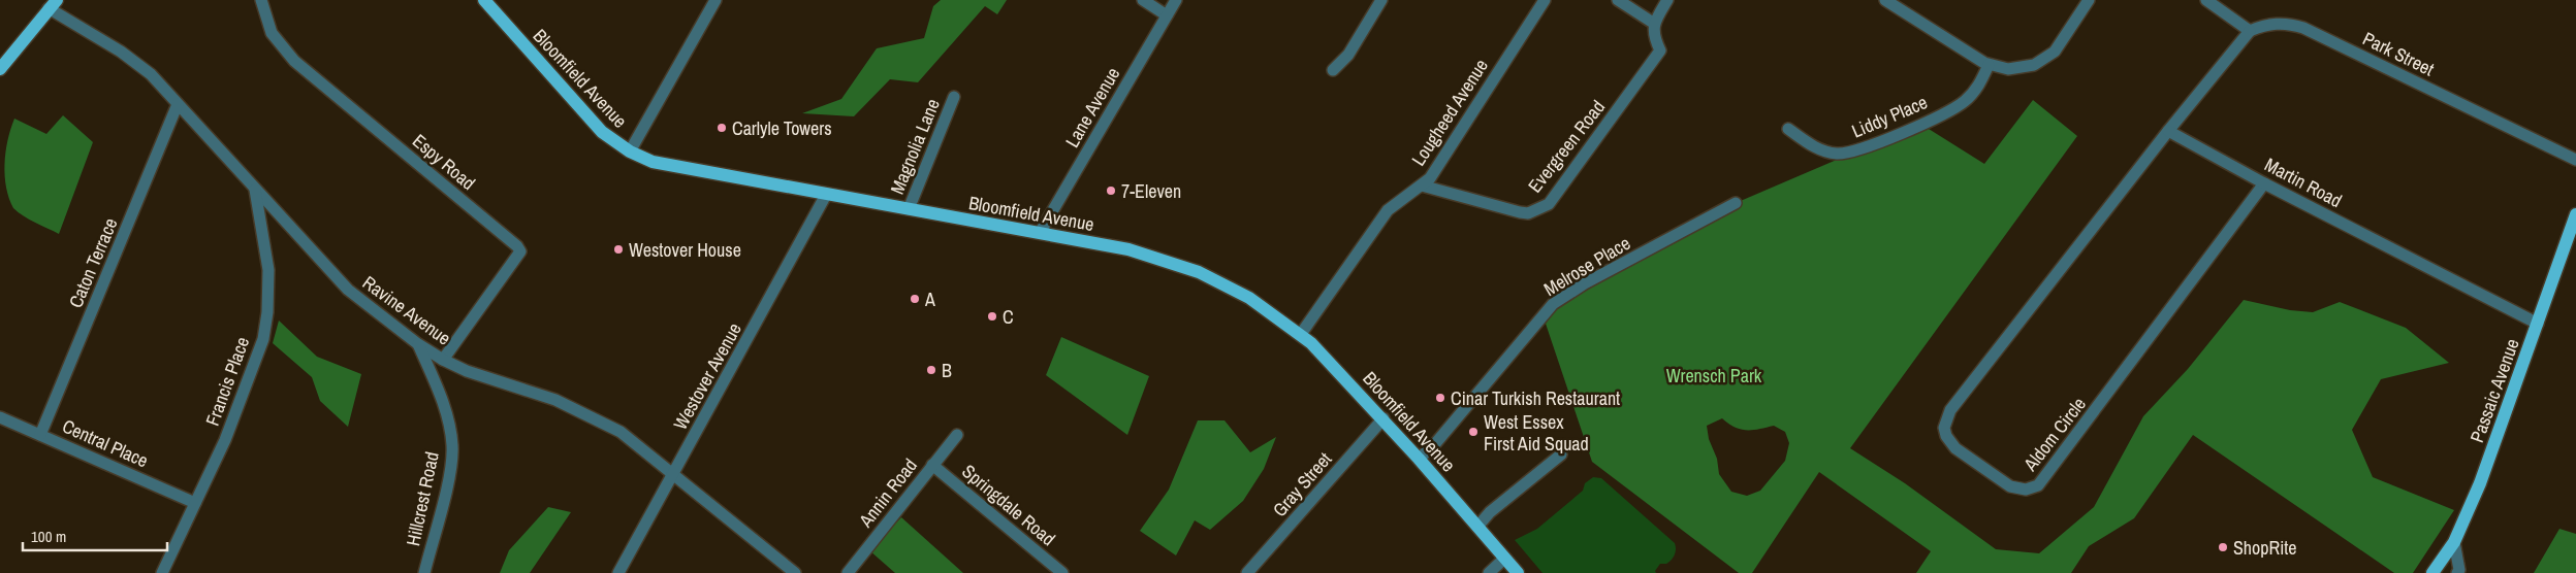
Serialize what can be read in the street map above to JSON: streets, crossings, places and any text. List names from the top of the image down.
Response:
{
  "streets": {
    "main road": ["Bloomfield Avenue", "Passaic Avenue"],
    "street": [
      "Park Street",
      "Lane Avenue",
      "Lougheed Avenue",
      "Liddy Place",
      "Magnolia Lane",
      "Evergreen Road",
      "Espy Road",
      "Martin Road",
      "Caton Terrace",
      "Melrose Place",
      "Ravine Avenue",
      "Westover Avenue",
      "Francis Place",
      "Aldom Circle",
      "Central Place",
      "Gray Street",
      "Annin Road",
      "Hillcrest Road",
      "Springdale Road"
    ]
  },
  "crossings": [
    ["Bloomfield Avenue", "Lane Avenue"],
    ["Bloomfield Avenue", "Lougheed Avenue"],
    ["Bloomfield Avenue", "Magnolia Lane"],
    ["Bloomfield Avenue", "Melrose Place"],
    ["Bloomfield Avenue", "Westover Avenue"],
    ["Bloomfield Avenue", "Gray Street"],
    ["Lougheed Avenue", "Evergreen Road"],
    ["Espy Road", "Ravine Avenue"],
    ["Martin Road", "Passaic Avenue"],
    ["Martin Road", "Aldom Circle"],
    ["Caton Terrace", "Ravine Avenue"],
    ["Caton Terrace", "Central Place"],
    ["Ravine Avenue", "Westover Avenue"],
    ["Ravine Avenue", "Francis Place"],
    ["Ravine Avenue", "Hillcrest Road"],
    ["Francis Place", "Central Place"],
    ["Annin Road", "Springdale Road"]
  ],
  "parks": ["Wrensch Park"],
  "places": [
    "Carlyle Towers",
    "7-Eleven",
    "Westover House",
    "A",
    "C",
    "B",
    "Cinar Turkish Restaurant",
    "West Essex First Aid Squad",
    "ShopRite"
  ],
  "scale_bar": "100 m"
}
